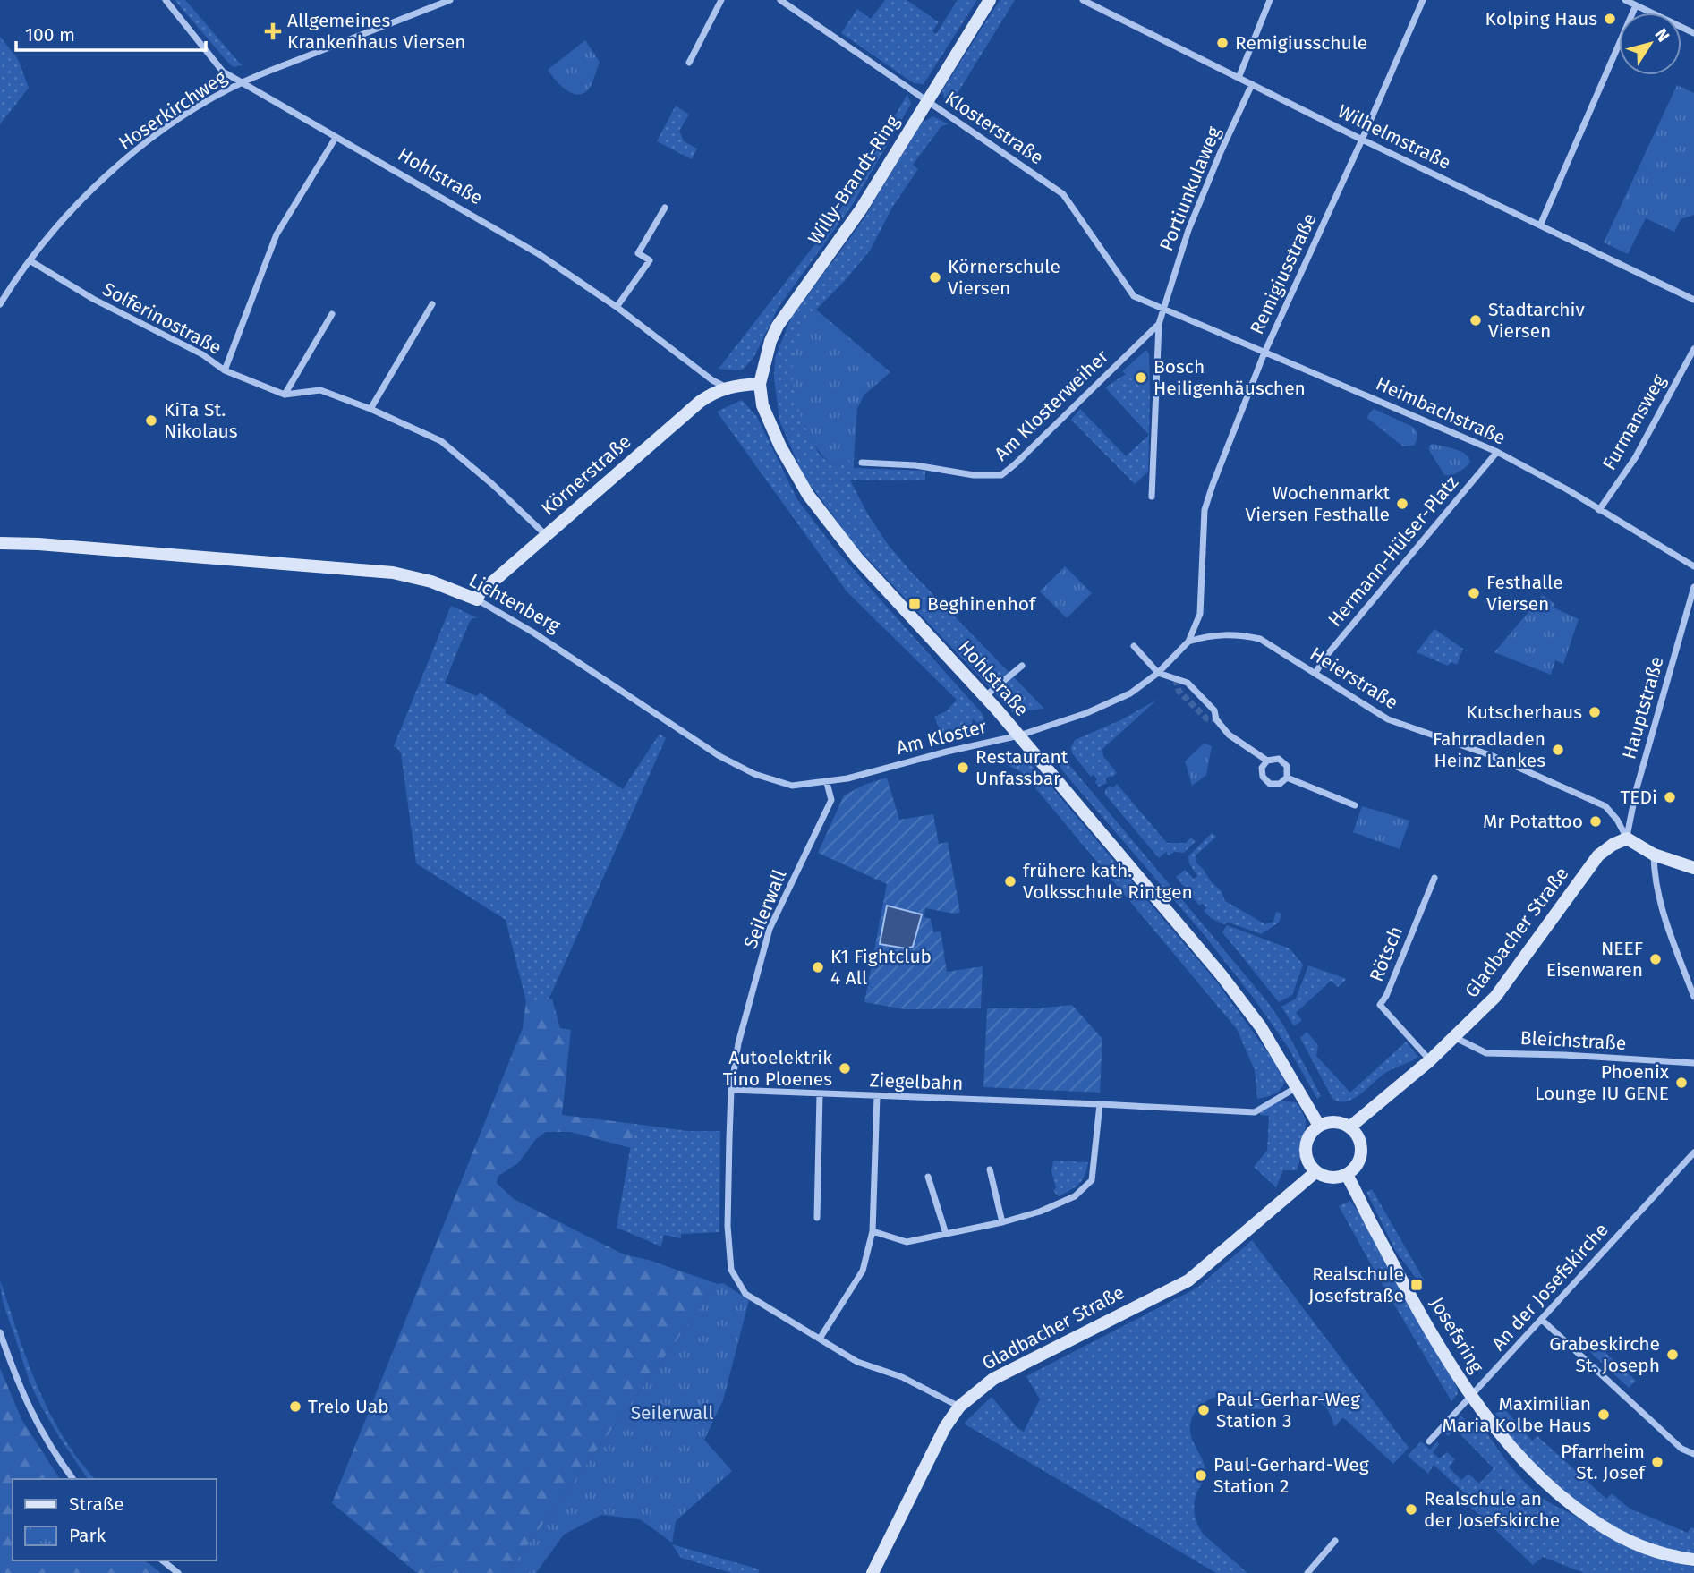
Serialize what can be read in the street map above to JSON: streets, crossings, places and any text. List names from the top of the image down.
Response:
{
  "streets": {
    "main road": [
      "Hohlstraße",
      "Willy-Brandt-Ring",
      "Körnerstraße",
      "Lichtenberg",
      "Gladbacher Straße",
      "Josefsring"
    ],
    "street": [
      "Hoserkirchweg",
      "Klosterstraße",
      "Wilhelmstraße",
      "Portiunkulaweg",
      "Remigiusstraße",
      "Solferinostraße",
      "Am Klosterweiher",
      "Heimbachstraße",
      "Furmansweg",
      "Hermann-Hülser-Platz",
      "Heierstraße",
      "Hauptstraße",
      "Am Kloster",
      "Seilerwall",
      "Rötsch",
      "Bleichstraße",
      "Ziegelbahn",
      "An der Josefskirche"
    ]
  },
  "crossings": [
    ["Hoserkirchweg", "Hohlstraße"],
    ["Hoserkirchweg", "Solferinostraße"],
    ["Klosterstraße", "Willy-Brandt-Ring"],
    ["Klosterstraße", "Portiunkulaweg"],
    ["Klosterstraße", "Heimbachstraße"],
    ["Wilhelmstraße", "Portiunkulaweg"],
    ["Wilhelmstraße", "Remigiusstraße"],
    ["Hohlstraße", "Willy-Brandt-Ring"],
    ["Hohlstraße", "Körnerstraße"],
    ["Hohlstraße", "Am Kloster"],
    ["Hohlstraße", "Gladbacher Straße"],
    ["Hohlstraße", "Ziegelbahn"],
    ["Hohlstraße", "Josefsring"],
    ["Portiunkulaweg", "Heimbachstraße"],
    ["Remigiusstraße", "Heimbachstraße"],
    ["Remigiusstraße", "Heierstraße"],
    ["Remigiusstraße", "Am Kloster"],
    ["Solferinostraße", "Körnerstraße"],
    ["Heimbachstraße", "Furmansweg"],
    ["Heimbachstraße", "Hermann-Hülser-Platz"],
    ["Körnerstraße", "Lichtenberg"],
    ["Hermann-Hülser-Platz", "Heierstraße"],
    ["Lichtenberg", "Am Kloster"],
    ["Lichtenberg", "Seilerwall"],
    ["Heierstraße", "Hauptstraße"],
    ["Heierstraße", "Am Kloster"],
    ["Heierstraße", "Gladbacher Straße"],
    ["Hauptstraße", "Gladbacher Straße"],
    ["Am Kloster", "Seilerwall"],
    ["Seilerwall", "Gladbacher Straße"],
    ["Seilerwall", "Ziegelbahn"],
    ["Gladbacher Straße", "Rötsch"],
    ["Gladbacher Straße", "Bleichstraße"],
    ["Gladbacher Straße", "Josefsring"],
    ["An der Josefskirche", "Josefsring"]
  ],
  "parks": ["Seilerwall"],
  "places": {
    "other": [
      "Kolping Haus",
      "Remigiusschule",
      "Körnerschule Viersen",
      "Stadtarchiv Viersen",
      "Bosch Heiligenhäuschen",
      "KiTa St. Nikolaus",
      "Wochenmarkt Viersen Festhalle",
      "Festhalle Viersen",
      "Kutscherhaus",
      "Fahrradladen Heinz Lankes",
      "Restaurant Unfassbar",
      "TEDi",
      "Mr Potattoo",
      "frühere kath. Volksschule Rintgen",
      "NEEF Eisenwaren",
      "K1 Fightclub 4 All",
      "Autoelektrik Tino Ploenes",
      "Phoenix Lounge IU GENE",
      "Grabeskirche St. Joseph",
      "Trelo Uab",
      "Paul-Gerhar-Weg Station 3",
      "Maximilian Maria Kolbe Haus",
      "Pfarrheim St. Josef",
      "Paul-Gerhard-Weg Station 2",
      "Realschule an der Josefskirche"
    ],
    "health": ["Allgemeines Krankenhaus Viersen"],
    "transit": ["Beghinenhof", "Realschule Josefstraße"]
  },
  "legend": ["Straße", "Park"],
  "scale_bar": "100 m",
  "north": "top right"
}
